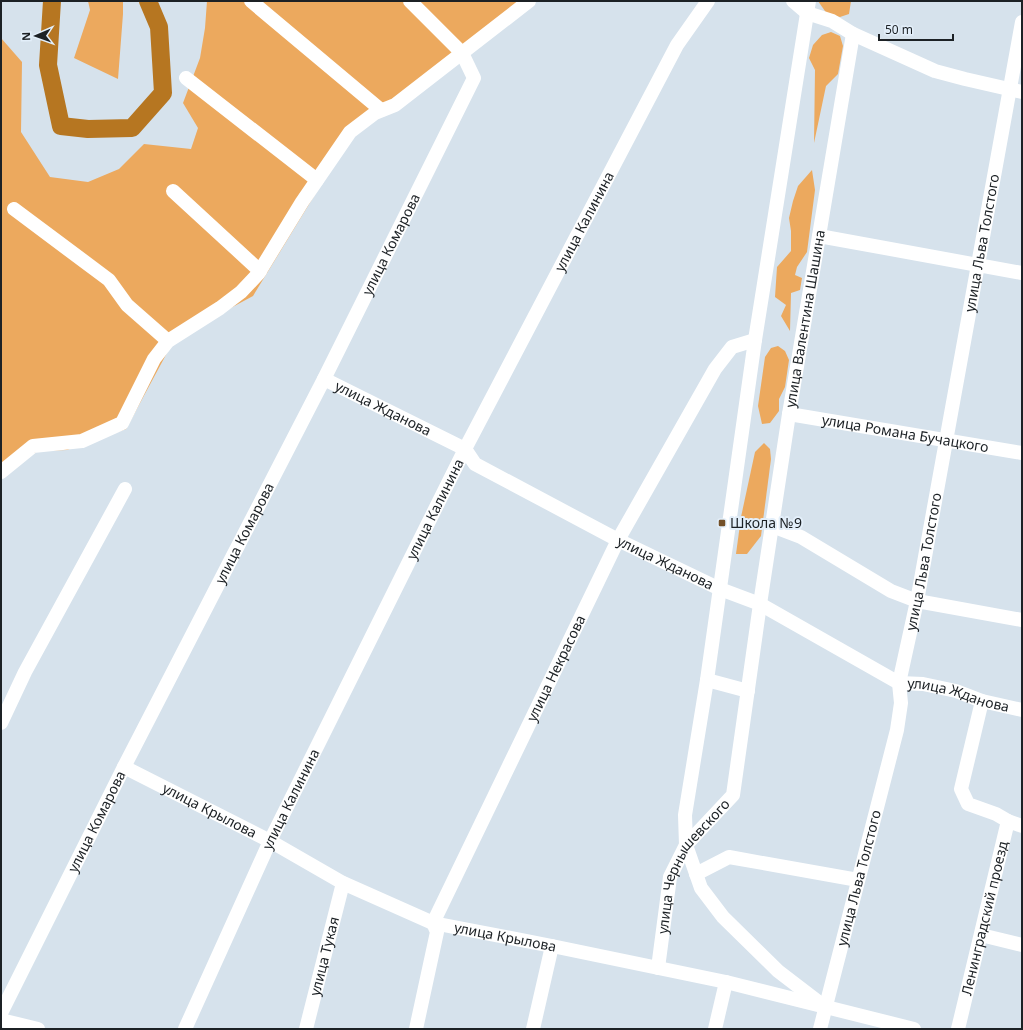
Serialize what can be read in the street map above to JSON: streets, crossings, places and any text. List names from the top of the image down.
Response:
{
  "streets": {
    "street": [
      "улица Калинина",
      "улица Льва Толстого",
      "улица Комарова",
      "улица Валентина Шашина",
      "улица Жданова",
      "улица Романа Бучацкого",
      "улица Некрасова",
      "улица Крылова",
      "улица Чернышевского",
      "Ленинградский проезд",
      "улица Тукая"
    ]
  },
  "crossings": [
    ["улица Калинина", "улица Жданова"],
    ["улица Калинина", "улица Крылова"],
    ["улица Льва Толстого", "улица Жданова"],
    ["улица Льва Толстого", "улица Романа Бучацкого"],
    ["улица Льва Толстого", "улица Крылова"],
    ["улица Комарова", "улица Жданова"],
    ["улица Комарова", "улица Крылова"],
    ["улица Валентина Шашина", "улица Жданова"],
    ["улица Валентина Шашина", "улица Романа Бучацкого"],
    ["улица Валентина Шашина", "улица Чернышевского"],
    ["улица Жданова", "улица Некрасова"],
    ["улица Жданова", "улица Чернышевского"],
    ["улица Некрасова", "улица Крылова"],
    ["улица Крылова", "улица Чернышевского"],
    ["улица Крылова", "улица Тукая"]
  ],
  "places": {
    "transit": ["Школа №9"]
  },
  "scale_bar": "50 m",
  "north": "left"
}
